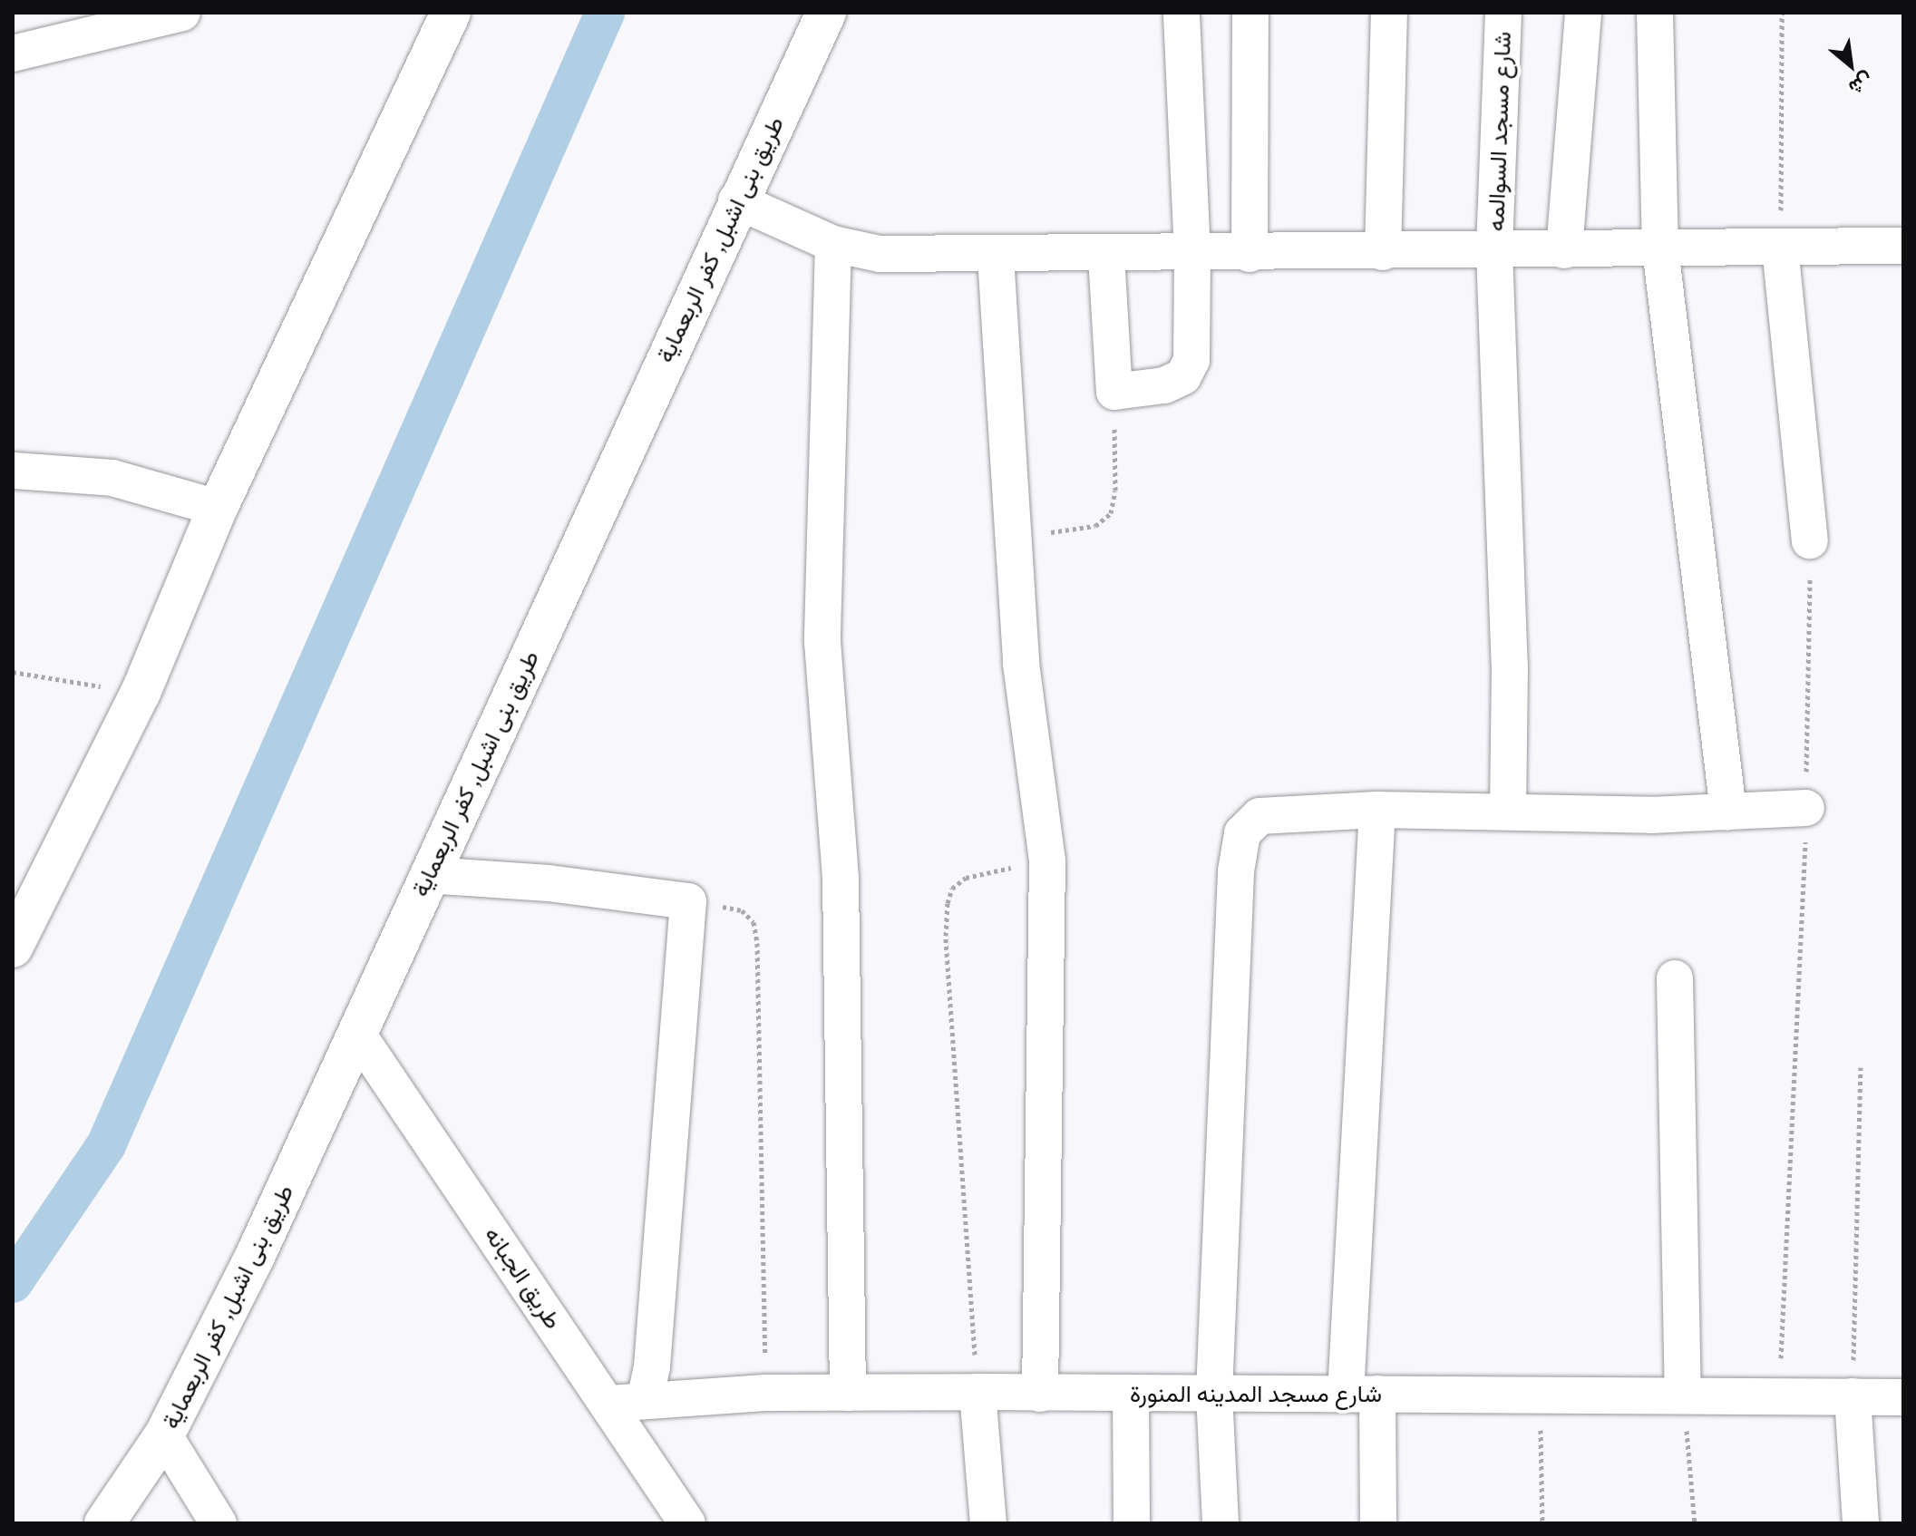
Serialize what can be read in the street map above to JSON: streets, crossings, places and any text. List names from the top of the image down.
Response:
{
  "streets": {
    "street": [
      "شارع مسجد السوالمه",
      "طريق بنى اشبل, كفر الربعماية",
      "طريق الجبانه",
      "شارع مسجد المدينه المنورة"
    ]
  },
  "crossings": [
    ["طريق بنى اشبل, كفر الربعماية", "طريق الجبانه"],
    ["طريق الجبانه", "شارع مسجد المدينه المنورة"]
  ],
  "north": "bottom right"
}
